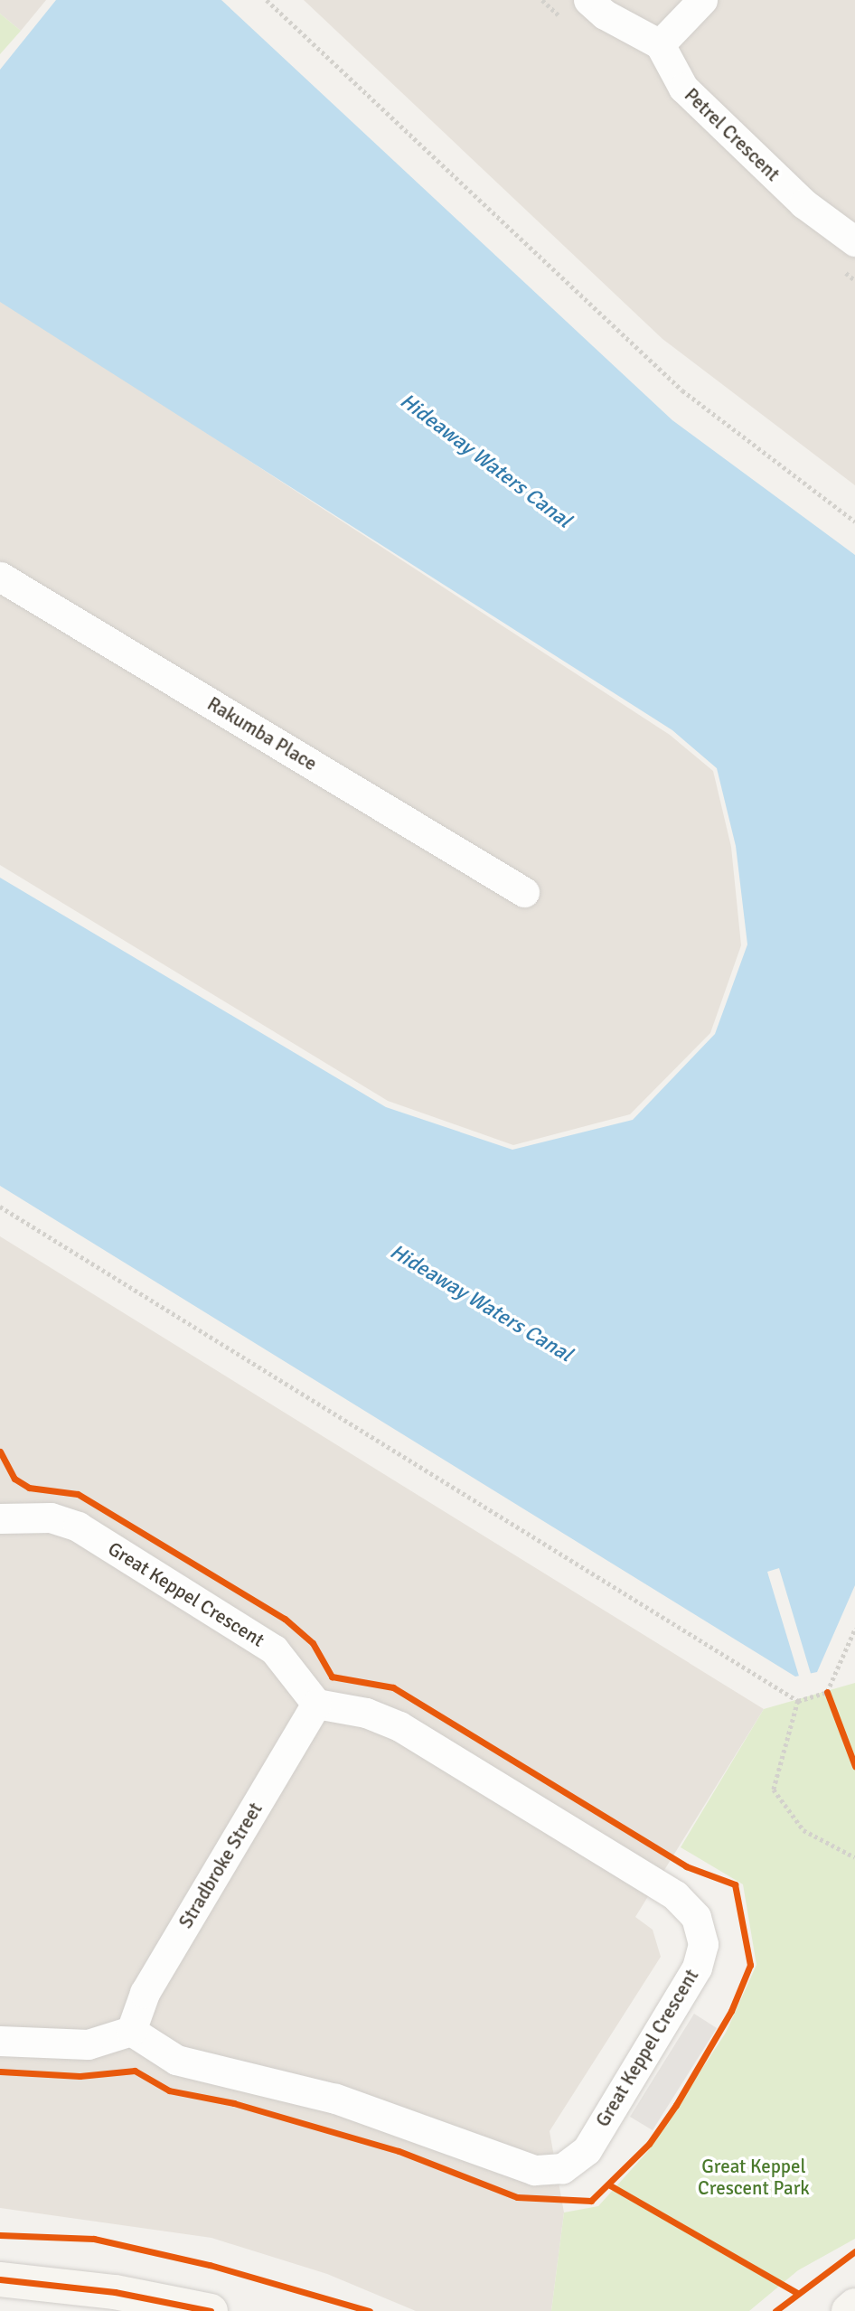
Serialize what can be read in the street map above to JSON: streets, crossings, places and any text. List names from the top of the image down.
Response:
{
  "streets": {
    "street": [
      "Petrel Crescent",
      "Rakumba Place",
      "Great Keppel Crescent",
      "Stradbroke Street"
    ]
  },
  "crossings": [
    ["Great Keppel Crescent", "Stradbroke Street"]
  ],
  "water": ["Hideaway Waters Canal"],
  "parks": ["Great Keppel Crescent Park"]
}
